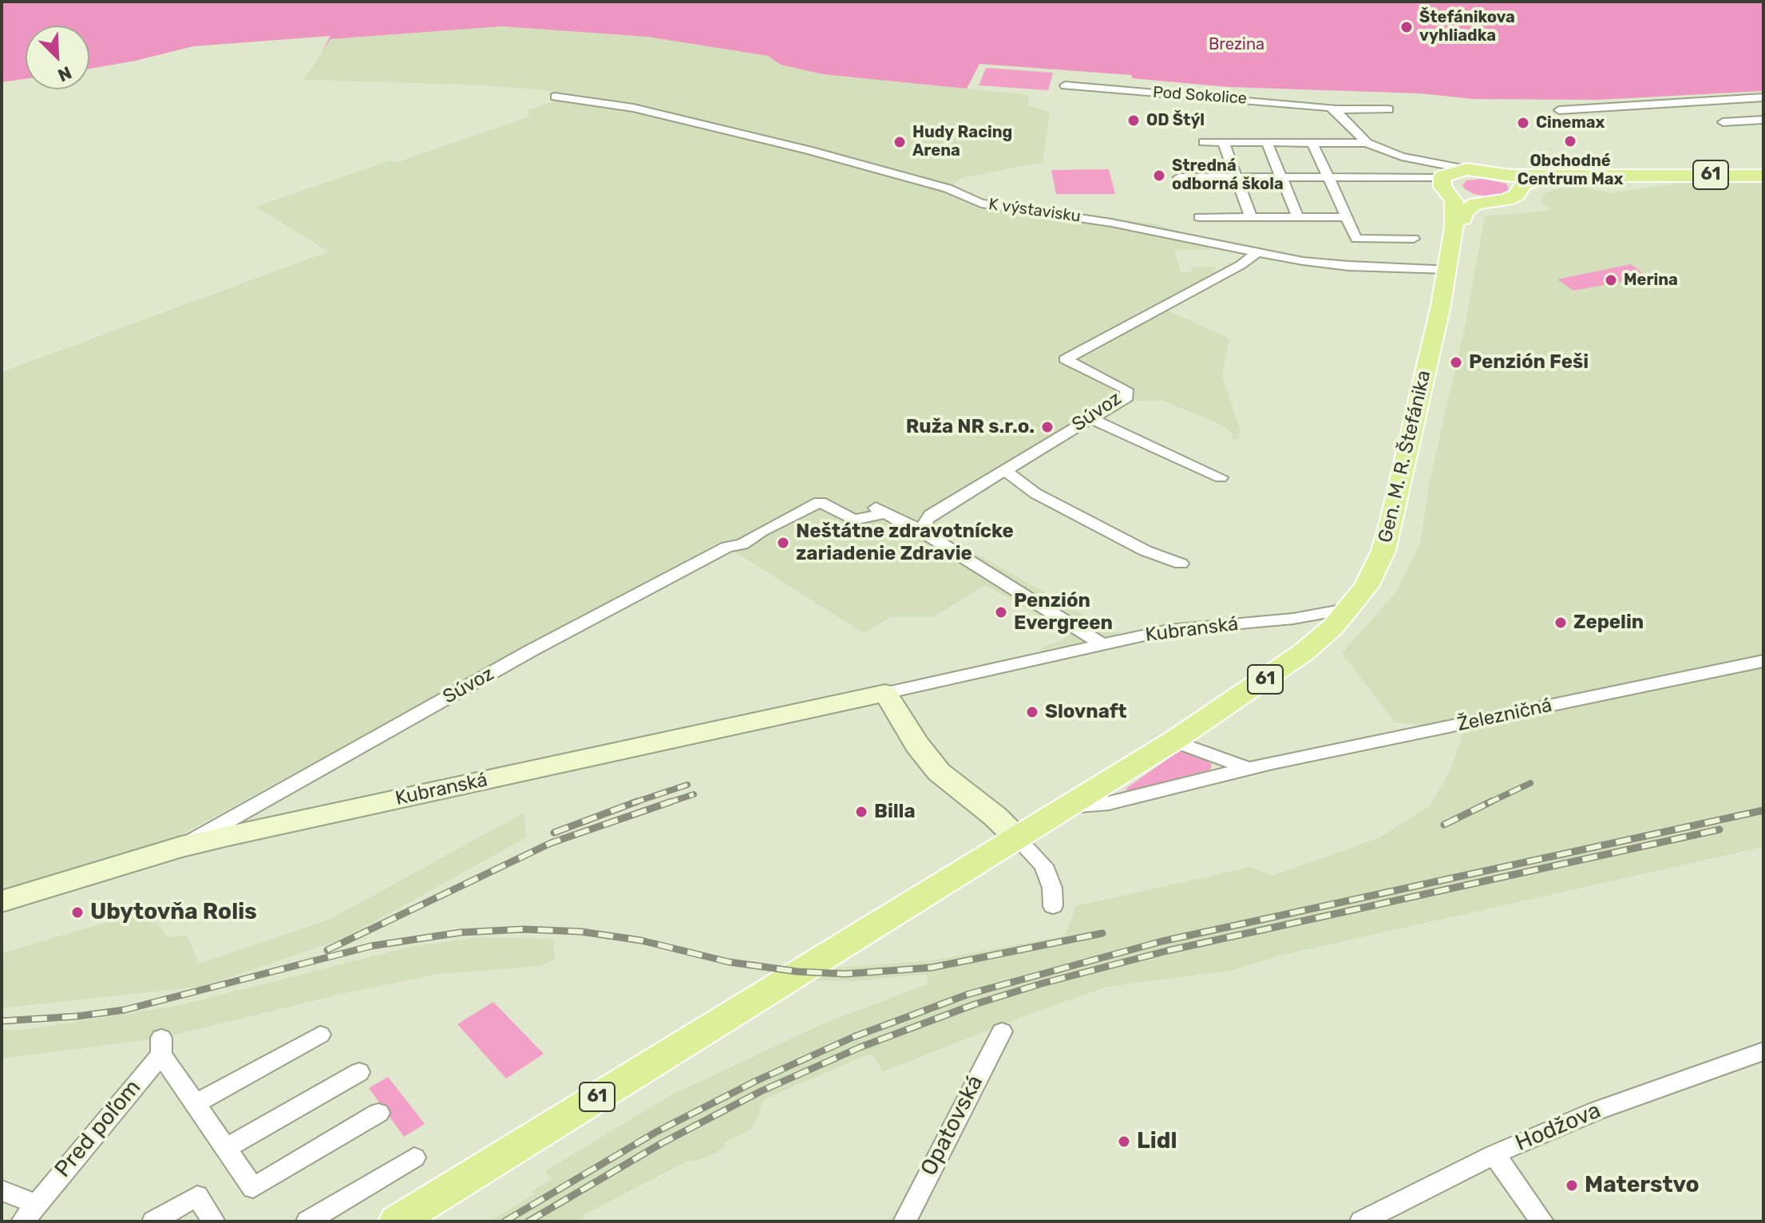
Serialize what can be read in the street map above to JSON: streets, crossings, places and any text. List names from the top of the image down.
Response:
{
  "streets": {
    "main road": ["61", "Gen. M. R. Štefánika"],
    "street": [
      "Pod Sokolice",
      "K výstavisku",
      "Súvoz",
      "Kubranská",
      "Železničná",
      "Opatovská",
      "Hodžova",
      "Pred poľom"
    ]
  },
  "crossings": [
    ["61", "K výstavisku"],
    ["61", "Gen. M. R. Štefánika"],
    ["61", "Železničná"],
    ["K výstavisku", "Súvoz"],
    ["K výstavisku", "Gen. M. R. Štefánika"],
    ["Súvoz", "Kubranská"],
    ["Gen. M. R. Štefánika", "Kubranská"]
  ],
  "parks": ["Brezina"],
  "places": [
    "Štefánikova vyhliadka",
    "OD Štýl",
    "Cinemax",
    "Obchodné Centrum Max",
    "Hudy Racing Arena",
    "Stredná odborná škola",
    "Merina",
    "Penzión Feši",
    "Ruža NR s.r.o.",
    "Neštátne zdravotnícke zariadenie Zdravie",
    "Penzión Evergreen",
    "Zepelin",
    "Slovnaft",
    "Billa",
    "Ubytovňa Rolis",
    "Lidl",
    "Materstvo"
  ],
  "north": "bottom right"
}
